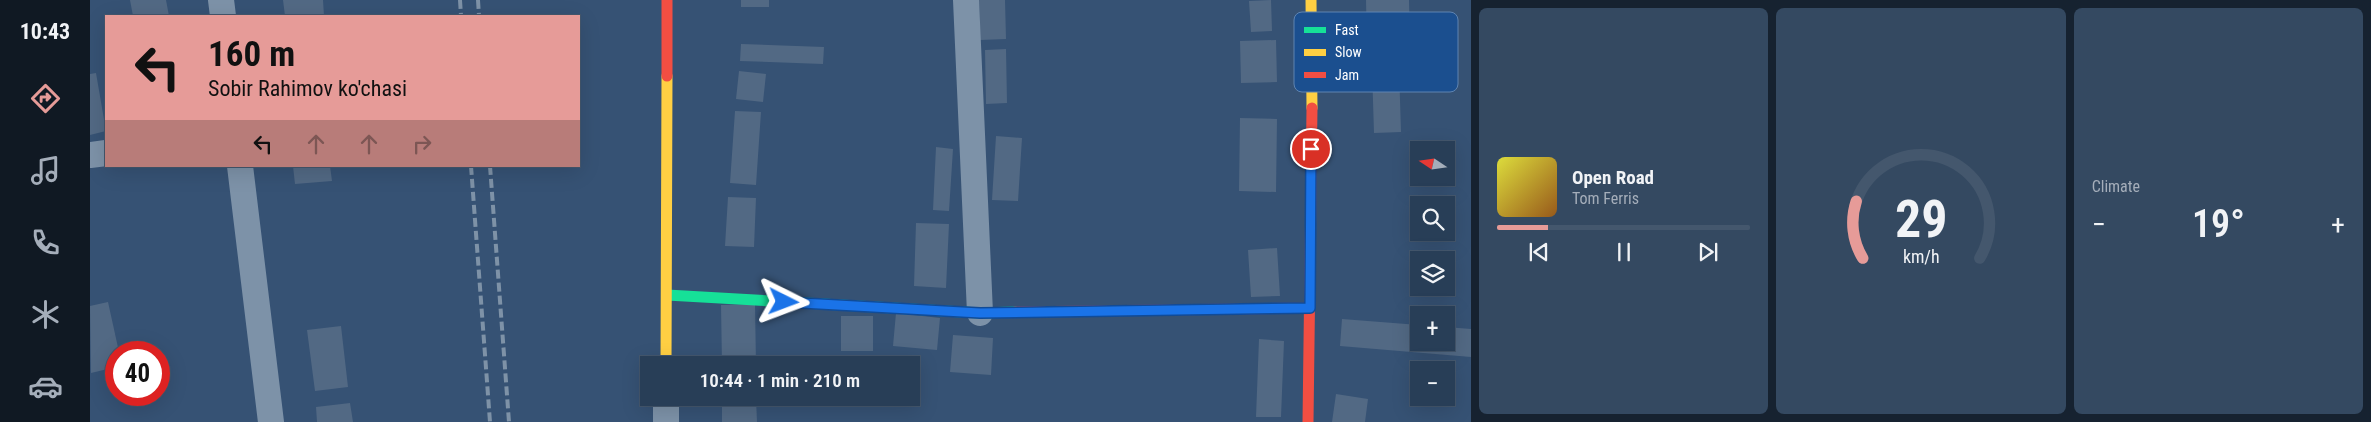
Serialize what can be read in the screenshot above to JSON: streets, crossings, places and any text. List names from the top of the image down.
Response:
{
  "legend": ["Fast", "Slow", "Jam"],
  "north": "left",
  "page": {
    "tabs": "10:43",
    "tile": "Climate",
    "turn": ["160 m", "Sobir Rahimov ko'chasi"],
    "map_buttons": ["+", "−"],
    "song": ["Open Road", "Tom Ferris"],
    "heat": ["−", "19°", "+"],
    "limit": "40",
    "trip": "10:44 · 1 min · 210 m",
    "gauge": ["29", "km/h"]
  }
}
